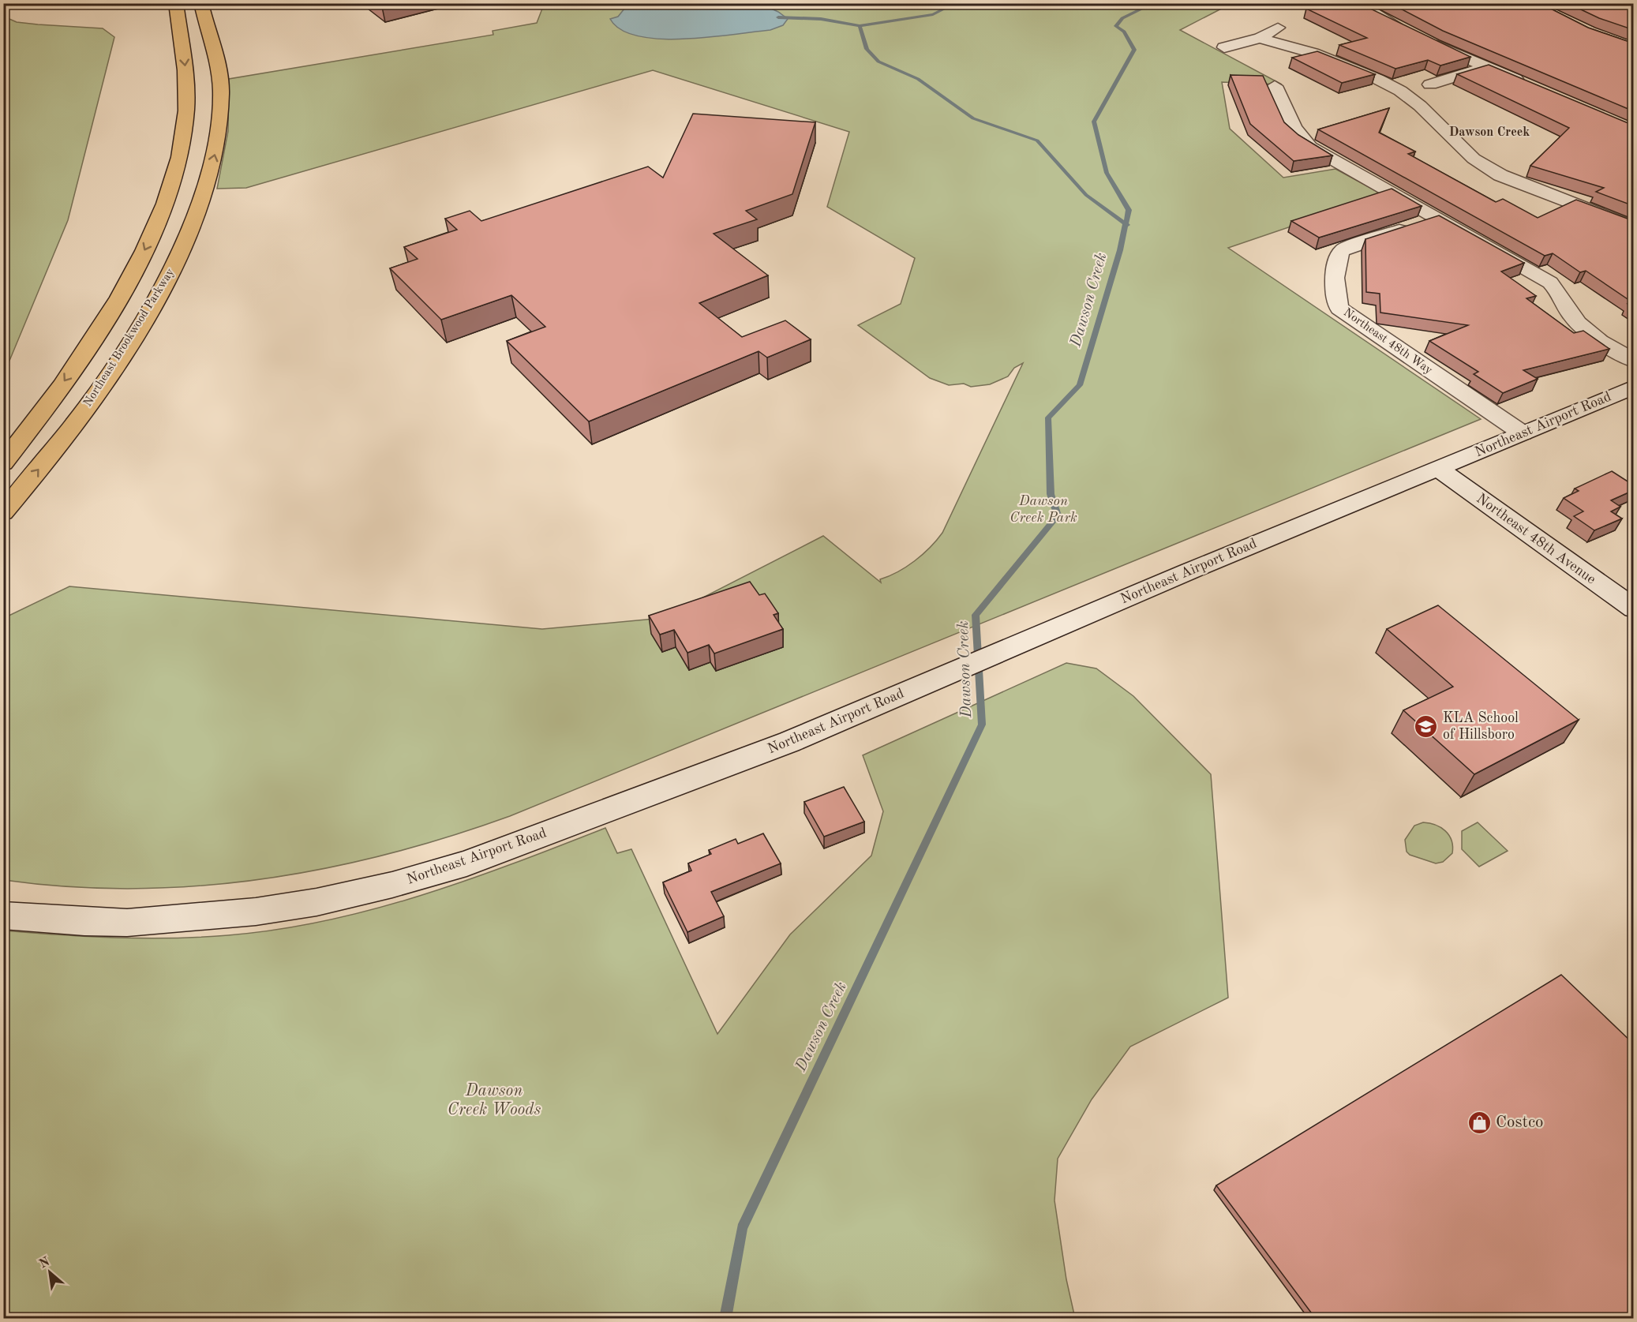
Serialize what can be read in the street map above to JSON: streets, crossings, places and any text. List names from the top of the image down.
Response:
{
  "streets": {
    "main road": ["Northeast Brookwood Parkway"],
    "street": ["Northeast 48th Way", "Northeast Airport Road", "Northeast 48th Avenue"]
  },
  "crossings": [
    ["Northeast 48th Way", "Northeast Airport Road"],
    ["Northeast Airport Road", "Northeast 48th Avenue"]
  ],
  "districts": ["Dawson Creek"],
  "water": ["Dawson Creek"],
  "parks": ["Dawson Creek Park", "Dawson Creek Woods"],
  "places": {
    "school or university": ["KLA School of Hillsboro"],
    "shop": ["Costco"]
  },
  "north": "top left"
}
